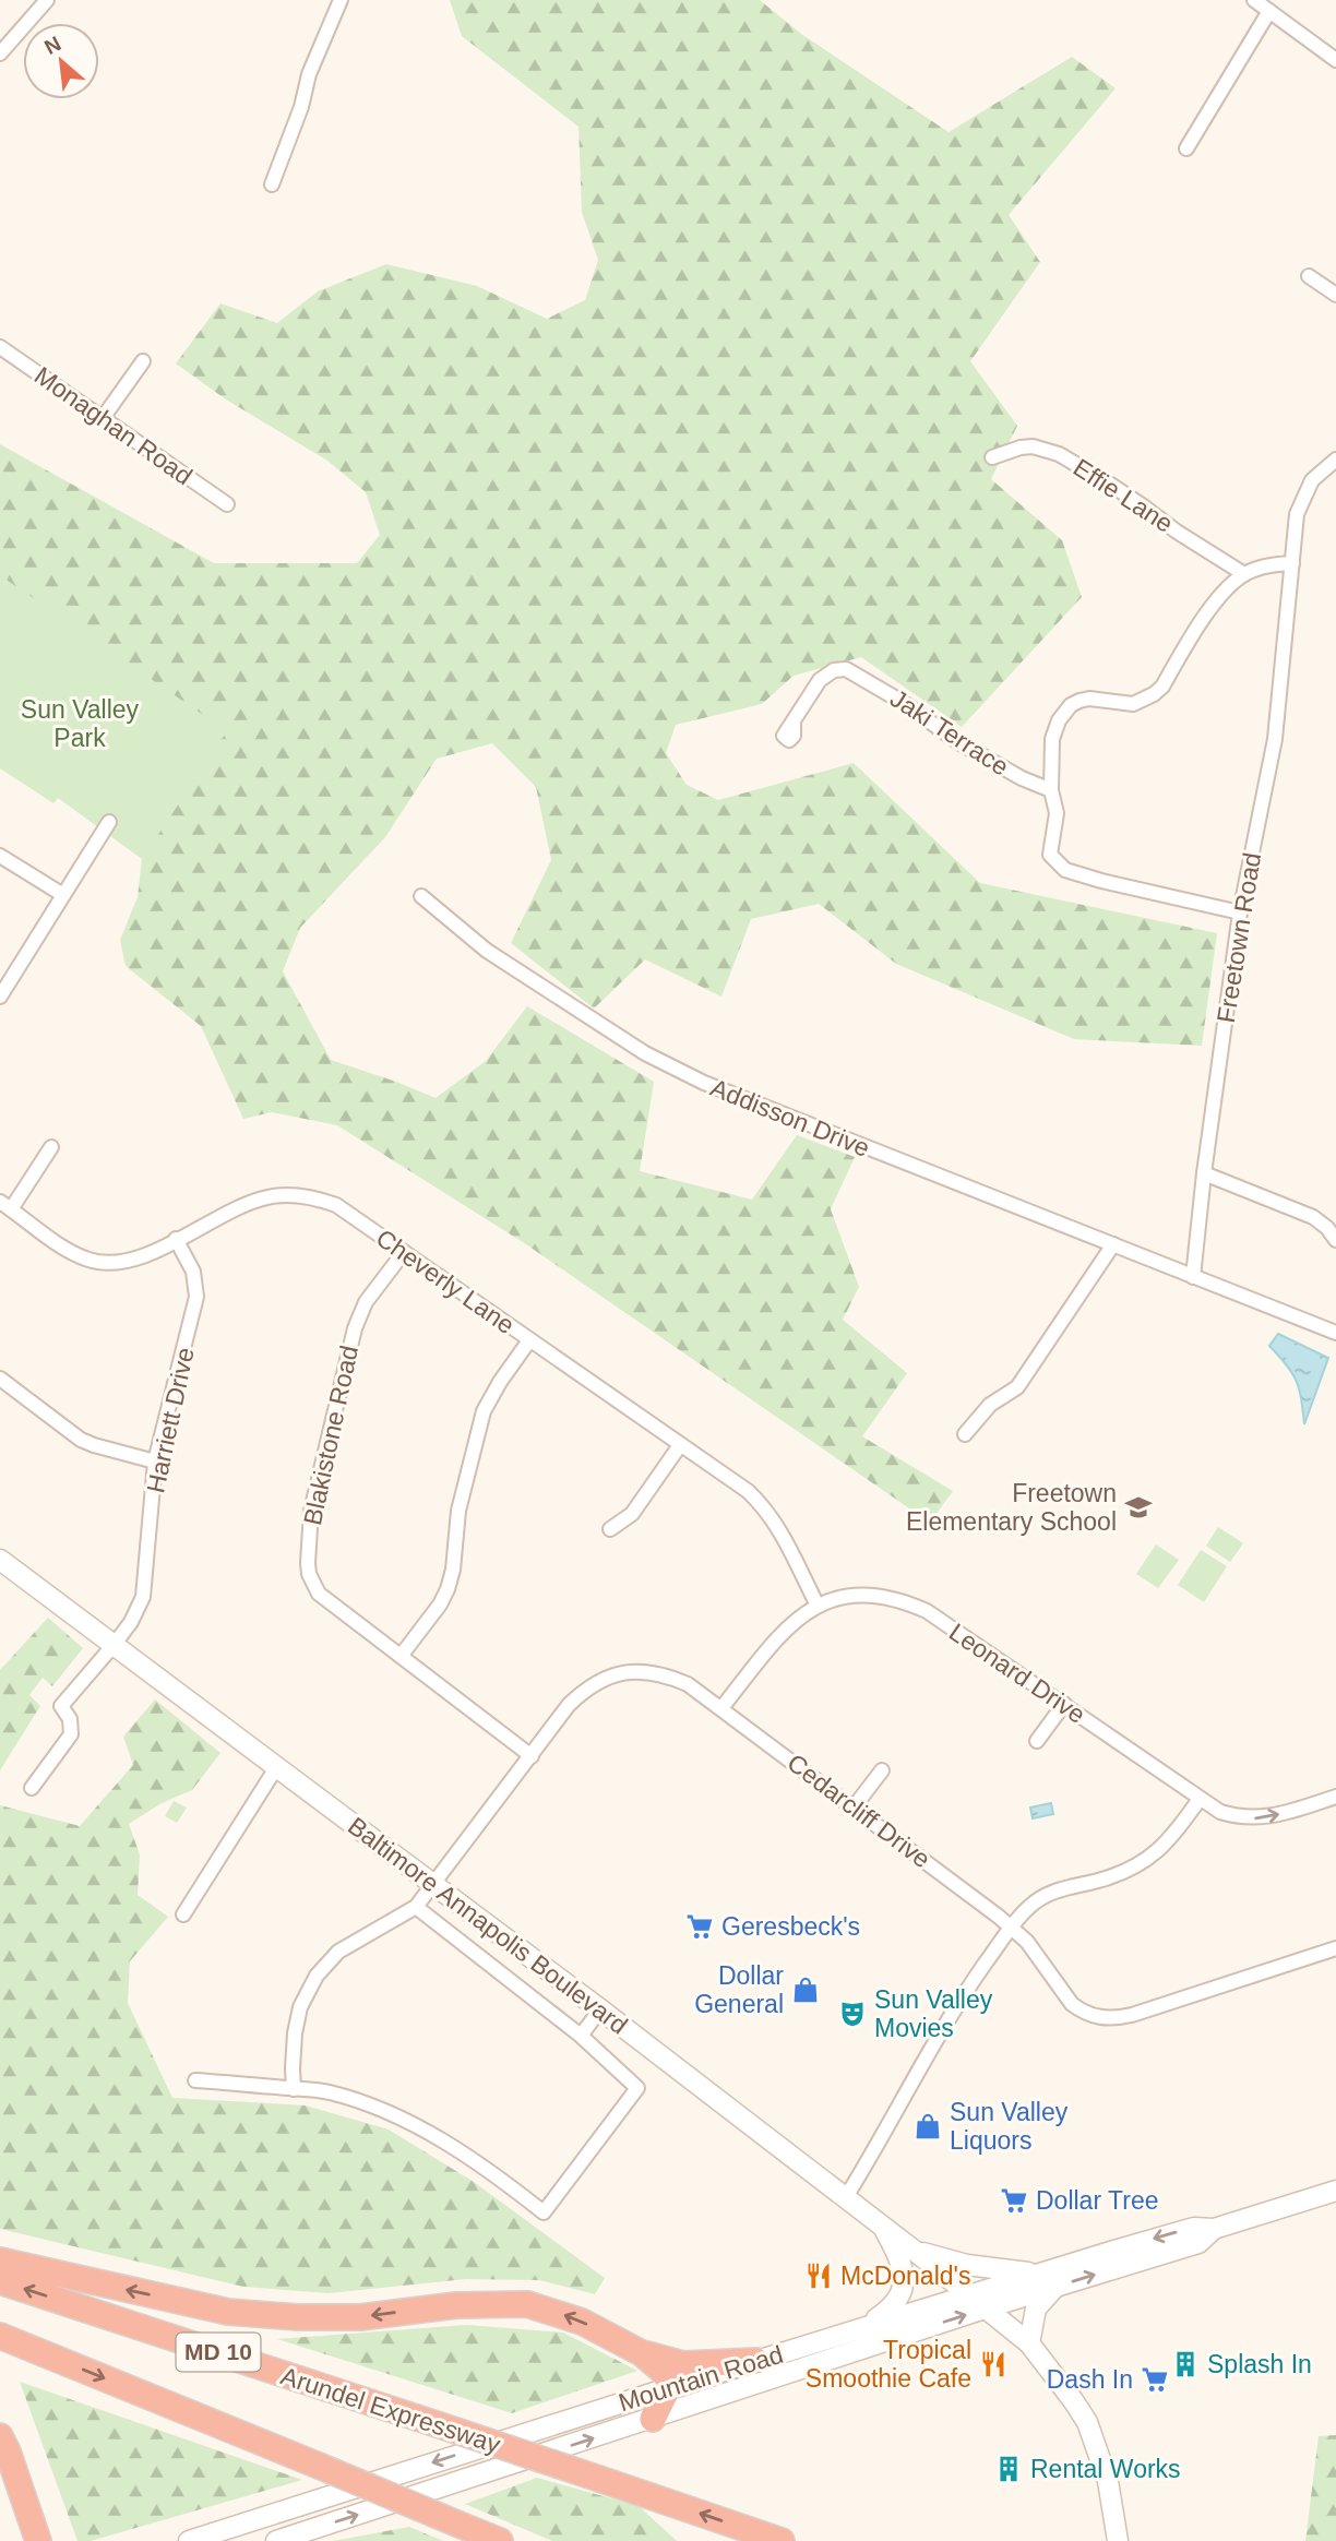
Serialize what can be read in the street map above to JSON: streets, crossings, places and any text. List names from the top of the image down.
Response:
{
  "streets": {
    "highway": ["MD 10", "Arundel Expressway"],
    "main road": ["Baltimore Annapolis Boulevard", "Mountain Road"],
    "street": [
      "Monaghan Road",
      "Effie Lane",
      "Jaki Terrace",
      "Freetown Road",
      "Addisson Drive",
      "Cheverly Lane",
      "Harriett Drive",
      "Blakistone Road",
      "Leonard Drive",
      "Cedarcliff Drive"
    ]
  },
  "crossings": [
    ["Freetown Road", "Addisson Drive"],
    ["Cheverly Lane", "Harriett Drive"],
    ["Cheverly Lane", "Blakistone Road"],
    ["Cheverly Lane", "Leonard Drive"],
    ["Harriett Drive", "Baltimore Annapolis Boulevard"],
    ["Blakistone Road", "Cedarcliff Drive"],
    ["Leonard Drive", "Cedarcliff Drive"],
    ["Cedarcliff Drive", "Baltimore Annapolis Boulevard"],
    ["Baltimore Annapolis Boulevard", "Mountain Road"]
  ],
  "parks": ["Sun Valley Park"],
  "places": {
    "school or university": ["Freetown Elementary School"],
    "supermarket": ["Geresbeck's", "Dollar Tree", "Dash In"],
    "shop": ["Dollar General", "Sun Valley Liquors"],
    "theatre": ["Sun Valley Movies"],
    "restaurant": ["McDonald's", "Tropical Smoothie Cafe"],
    "building": ["Splash In", "Rental Works"]
  },
  "north": "top left"
}
